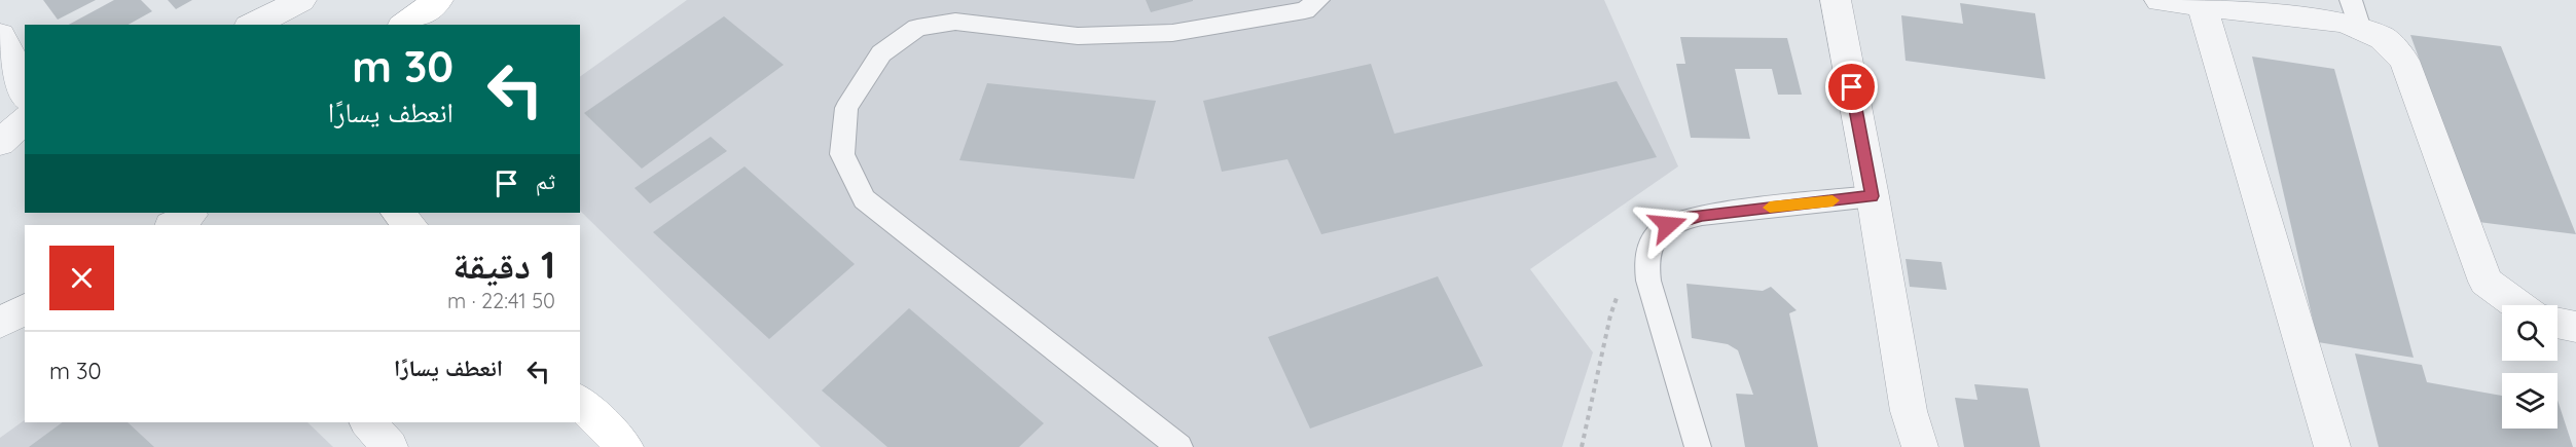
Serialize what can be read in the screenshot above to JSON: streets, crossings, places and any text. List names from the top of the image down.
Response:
{
  "page": {
    "turn": ["30 m", "انعطف يسارًا"],
    "then": "ثم",
    "heading": ["1 دقيقة", "50 m · 22:41"],
    "list": [
      {
        "name": "انعطف يسارًا",
        "value": "30 m"
      }
    ]
  }
}
